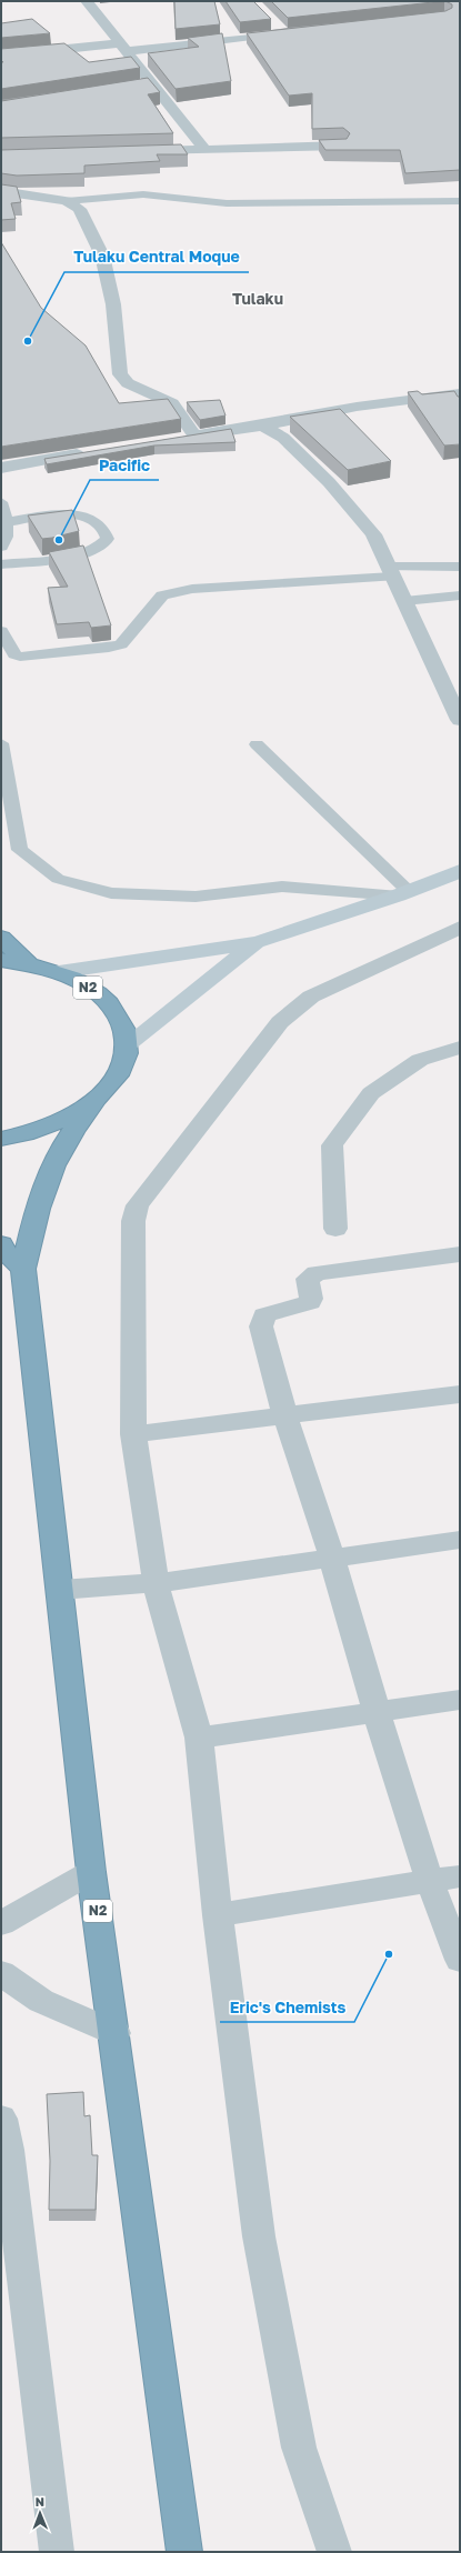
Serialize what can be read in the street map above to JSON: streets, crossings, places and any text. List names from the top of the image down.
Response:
{
  "streets": {
    "highway": ["N2"]
  },
  "districts": ["Tulaku"],
  "places": ["Tulaku Central Moque", "Pacific", "Eric's Chemists"],
  "north": "top"
}
